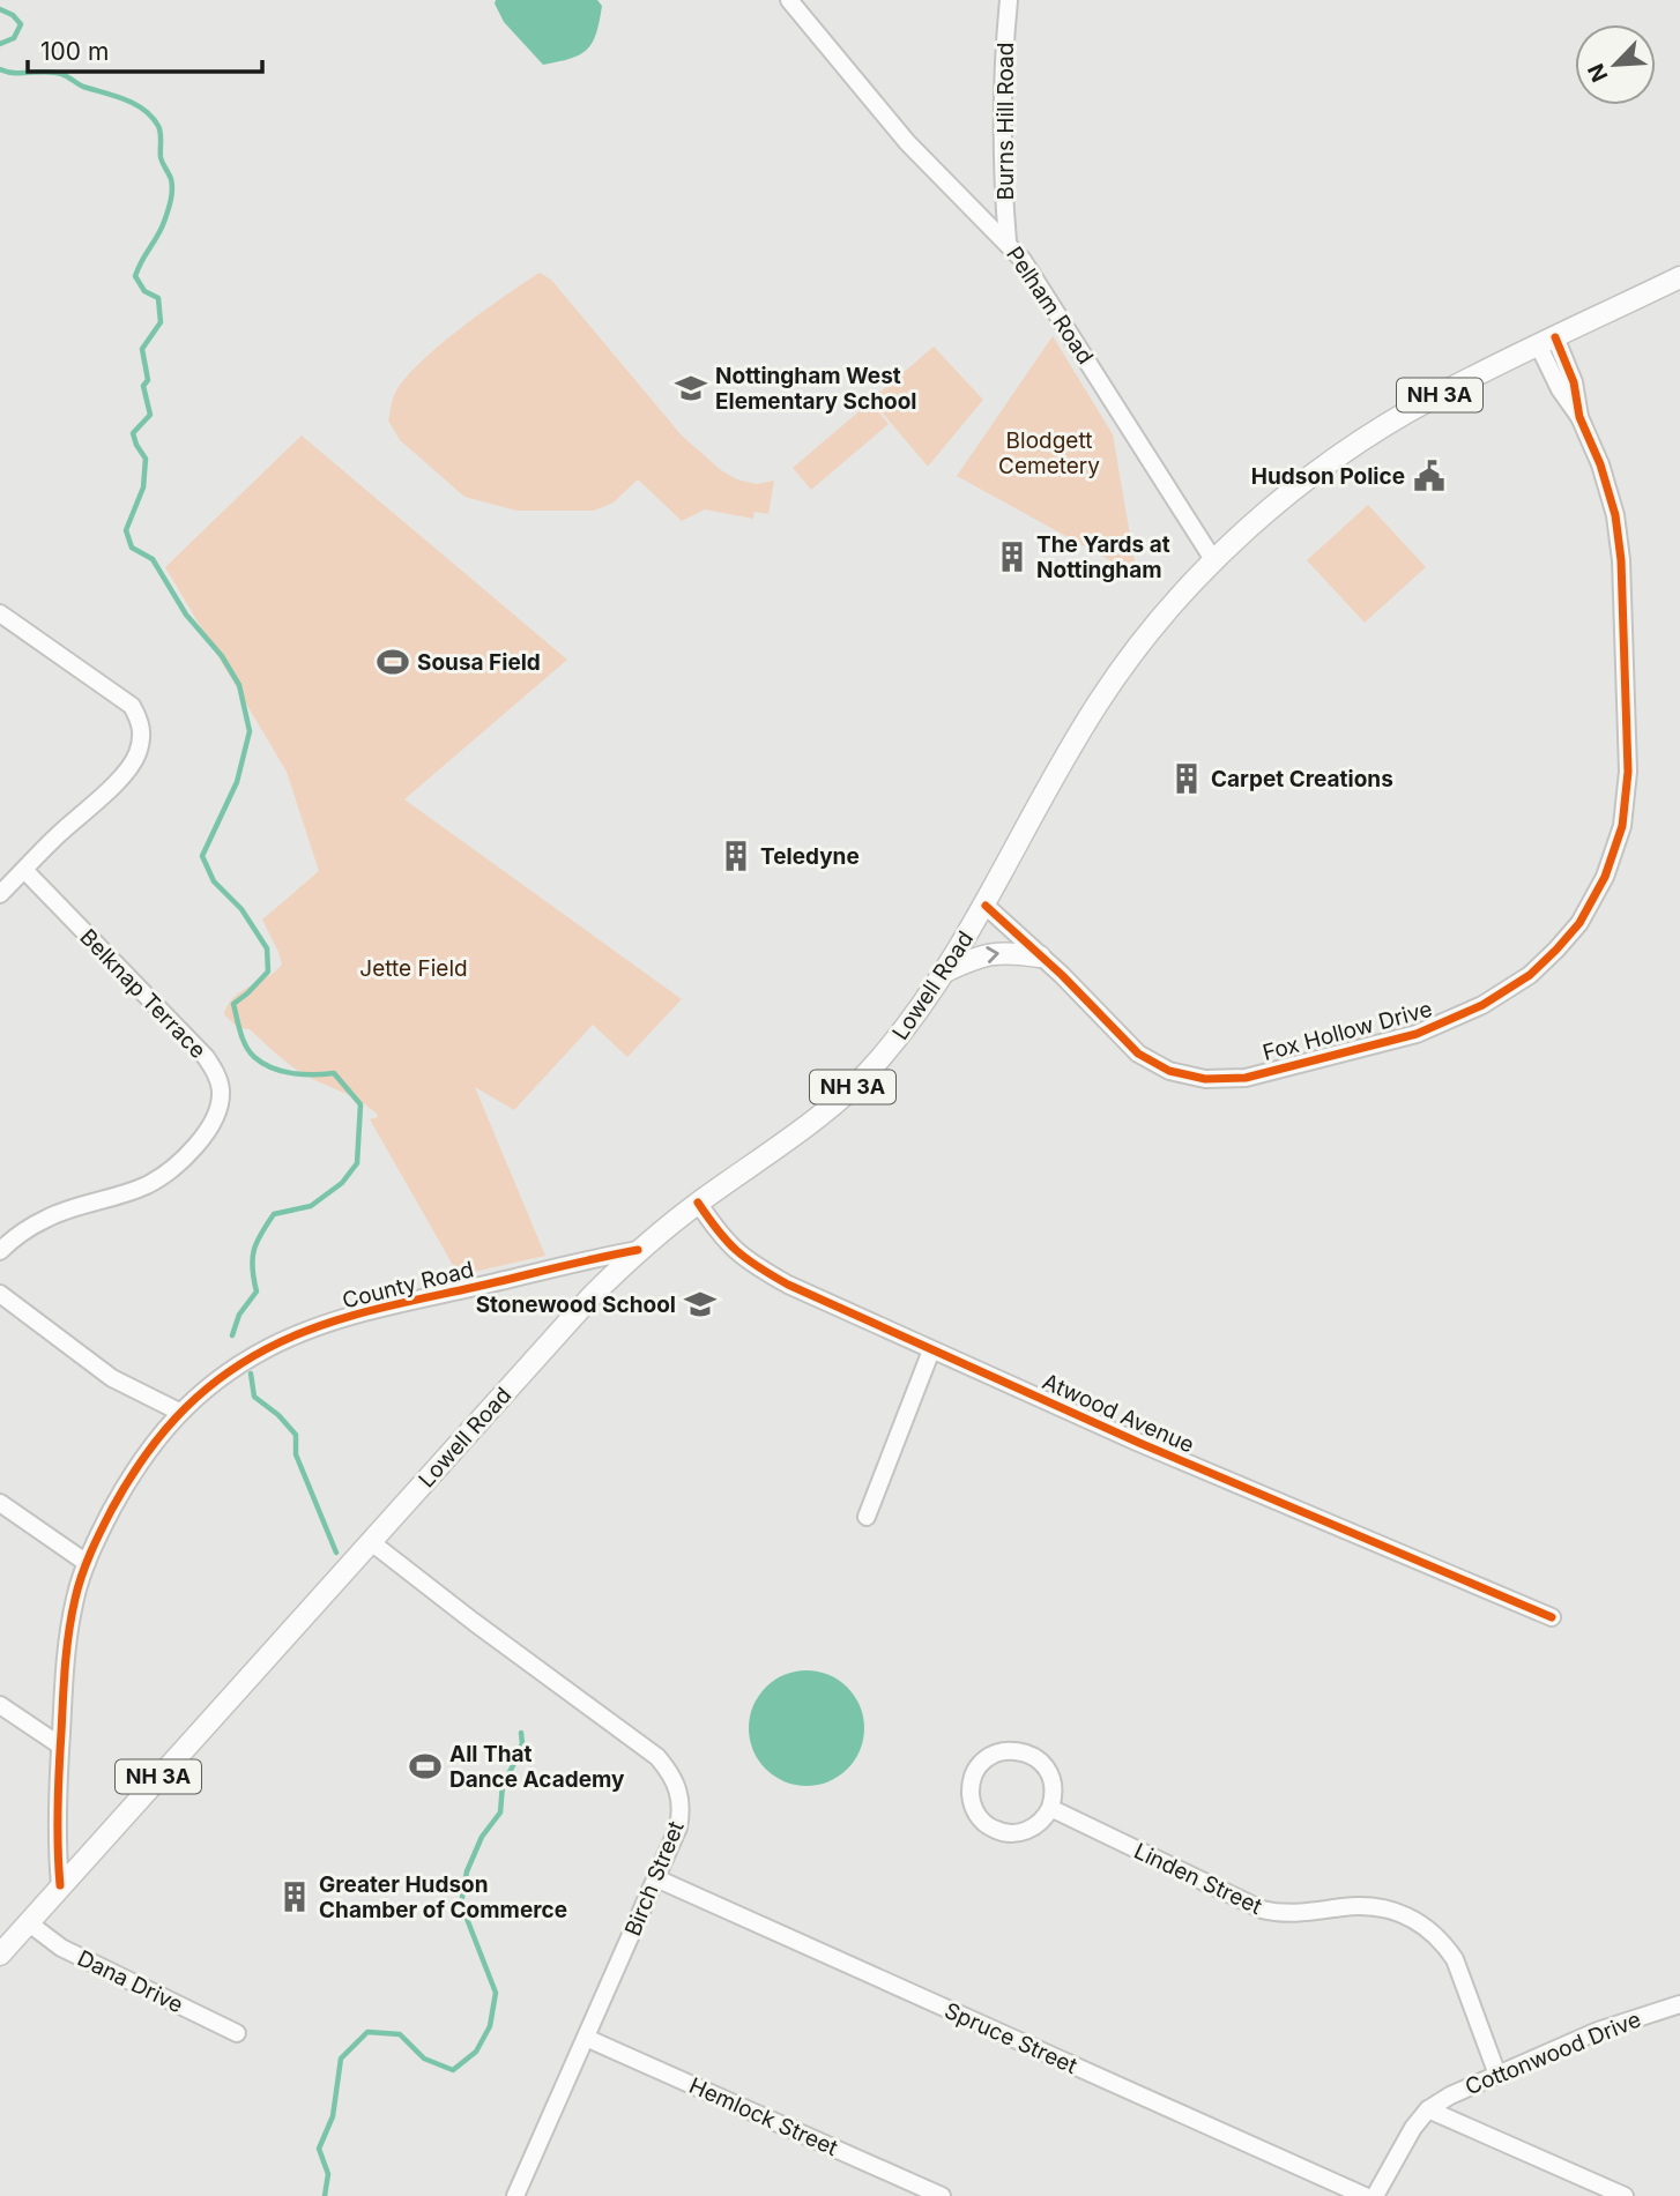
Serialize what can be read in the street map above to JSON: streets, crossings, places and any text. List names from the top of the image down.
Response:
{
  "streets": {
    "main road": ["NH 3A", "Lowell Road"],
    "street": [
      "Burns Hill Road",
      "Pelham Road",
      "Belknap Terrace",
      "Fox Hollow Drive",
      "County Road",
      "Atwood Avenue",
      "Birch Street",
      "Linden Street",
      "Dana Drive",
      "Spruce Street",
      "Cottonwood Drive",
      "Hemlock Street"
    ]
  },
  "crossings": [
    ["Burns Hill Road", "Pelham Road"],
    ["Pelham Road", "Lowell Road"],
    ["Lowell Road", "Fox Hollow Drive"],
    ["Lowell Road", "County Road"],
    ["Lowell Road", "Atwood Avenue"],
    ["Lowell Road", "Birch Street"],
    ["Lowell Road", "Dana Drive"],
    ["Birch Street", "Spruce Street"],
    ["Birch Street", "Hemlock Street"],
    ["Linden Street", "Cottonwood Drive"]
  ],
  "parks": ["Blodgett Cemetery", "Jette Field"],
  "places": {
    "school or university": ["Nottingham West Elementary School", "Stonewood School"],
    "public building": ["Hudson Police"],
    "building": [
      "The Yards at Nottingham",
      "Carpet Creations",
      "Teledyne",
      "Greater Hudson Chamber of Commerce"
    ],
    "sports": ["Sousa Field", "All That Dance Academy"]
  },
  "scale_bar": "100 m",
  "north": "bottom left"
}
